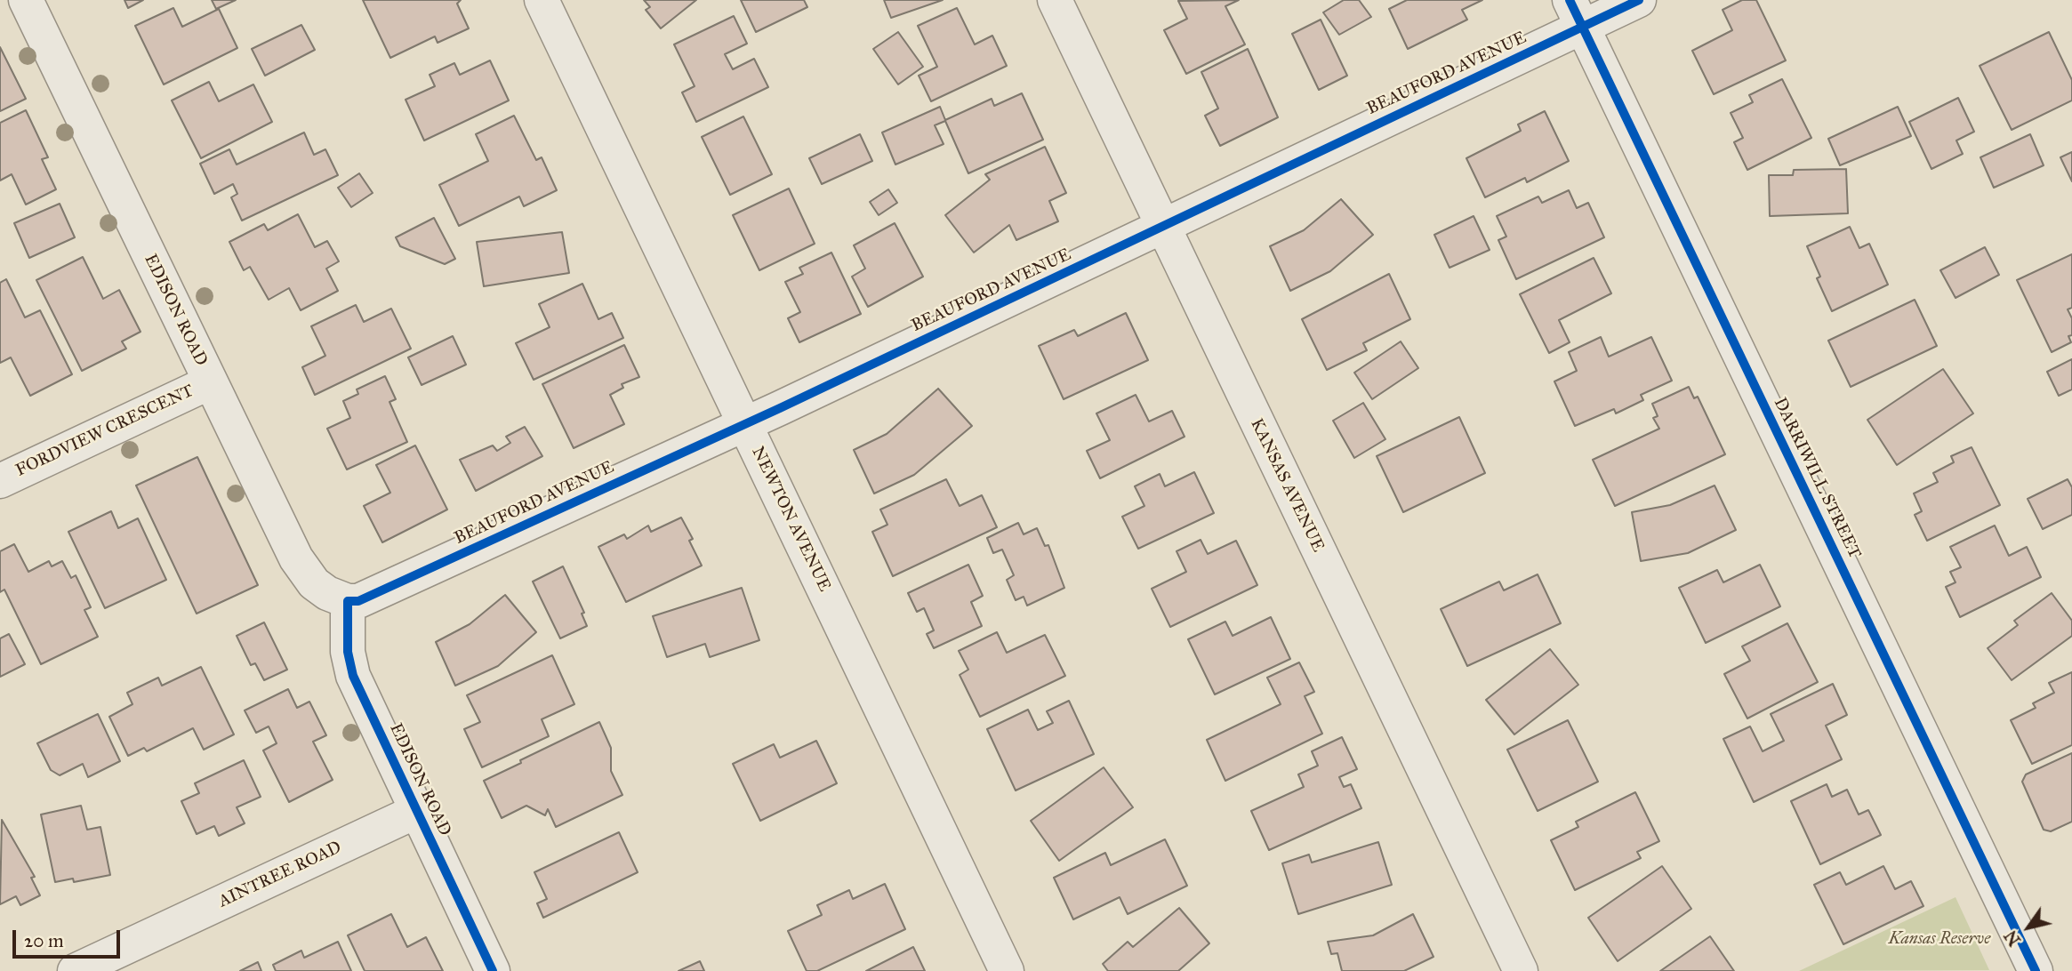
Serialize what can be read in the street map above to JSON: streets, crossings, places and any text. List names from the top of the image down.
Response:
{
  "streets": {
    "street": [
      "BEAUFORD AVENUE",
      "EDISON ROAD",
      "FORDVIEW CRESCENT",
      "DARRIWILL STREET",
      "KANSAS AVENUE",
      "NEWTON AVENUE",
      "AINTREE ROAD"
    ]
  },
  "crossings": [
    ["BEAUFORD AVENUE", "EDISON ROAD"],
    ["BEAUFORD AVENUE", "DARRIWILL STREET"],
    ["BEAUFORD AVENUE", "KANSAS AVENUE"],
    ["BEAUFORD AVENUE", "NEWTON AVENUE"],
    ["EDISON ROAD", "FORDVIEW CRESCENT"],
    ["EDISON ROAD", "AINTREE ROAD"]
  ],
  "parks": ["Kansas Reserve"],
  "scale_bar": "20 m",
  "north": "bottom left"
}
